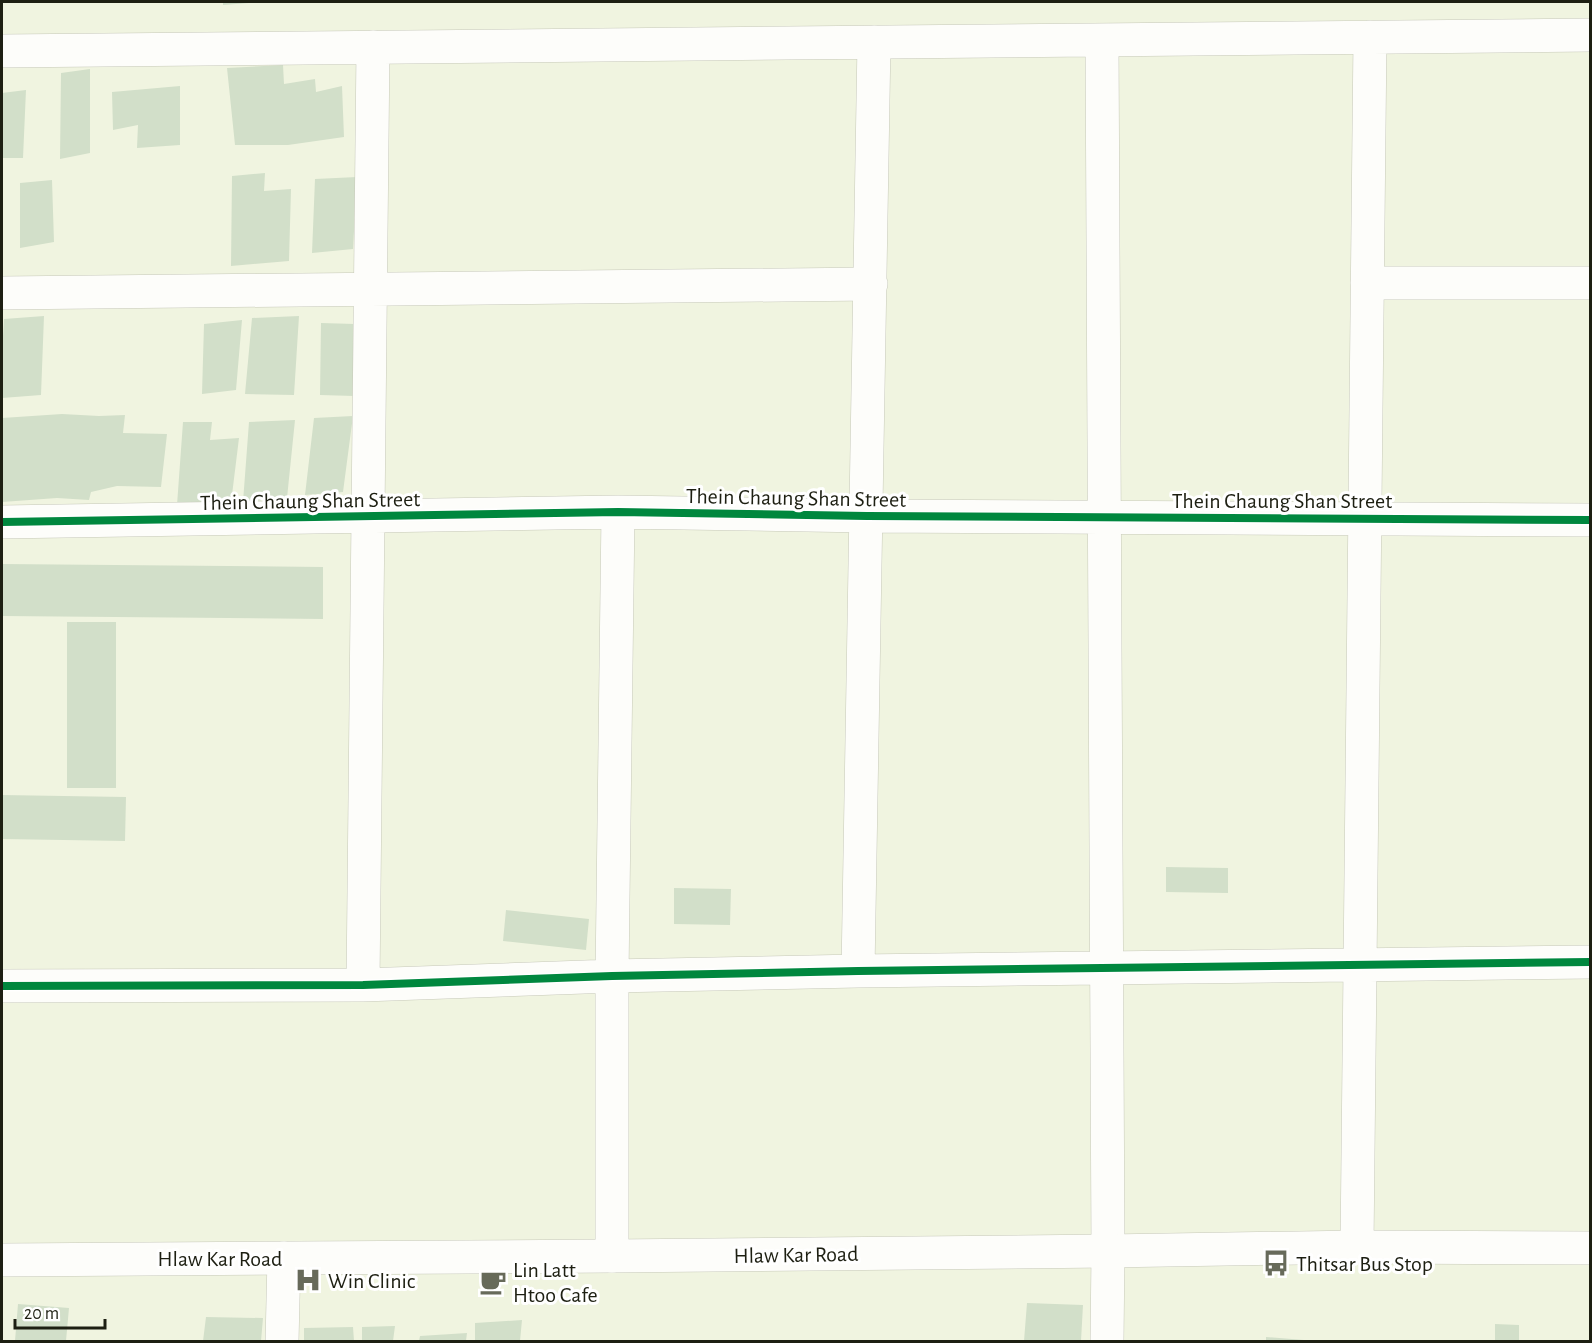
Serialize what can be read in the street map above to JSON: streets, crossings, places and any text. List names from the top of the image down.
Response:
{
  "streets": {
    "street": ["Thein Chaung Shan Street", "Hlaw Kar Road"]
  },
  "places": {
    "bus stop": ["Thitsar Bus Stop"],
    "hospital": ["Win Clinic"],
    "cafe": ["Lin Latt Htoo Cafe"]
  },
  "scale_bar": "20 m"
}
